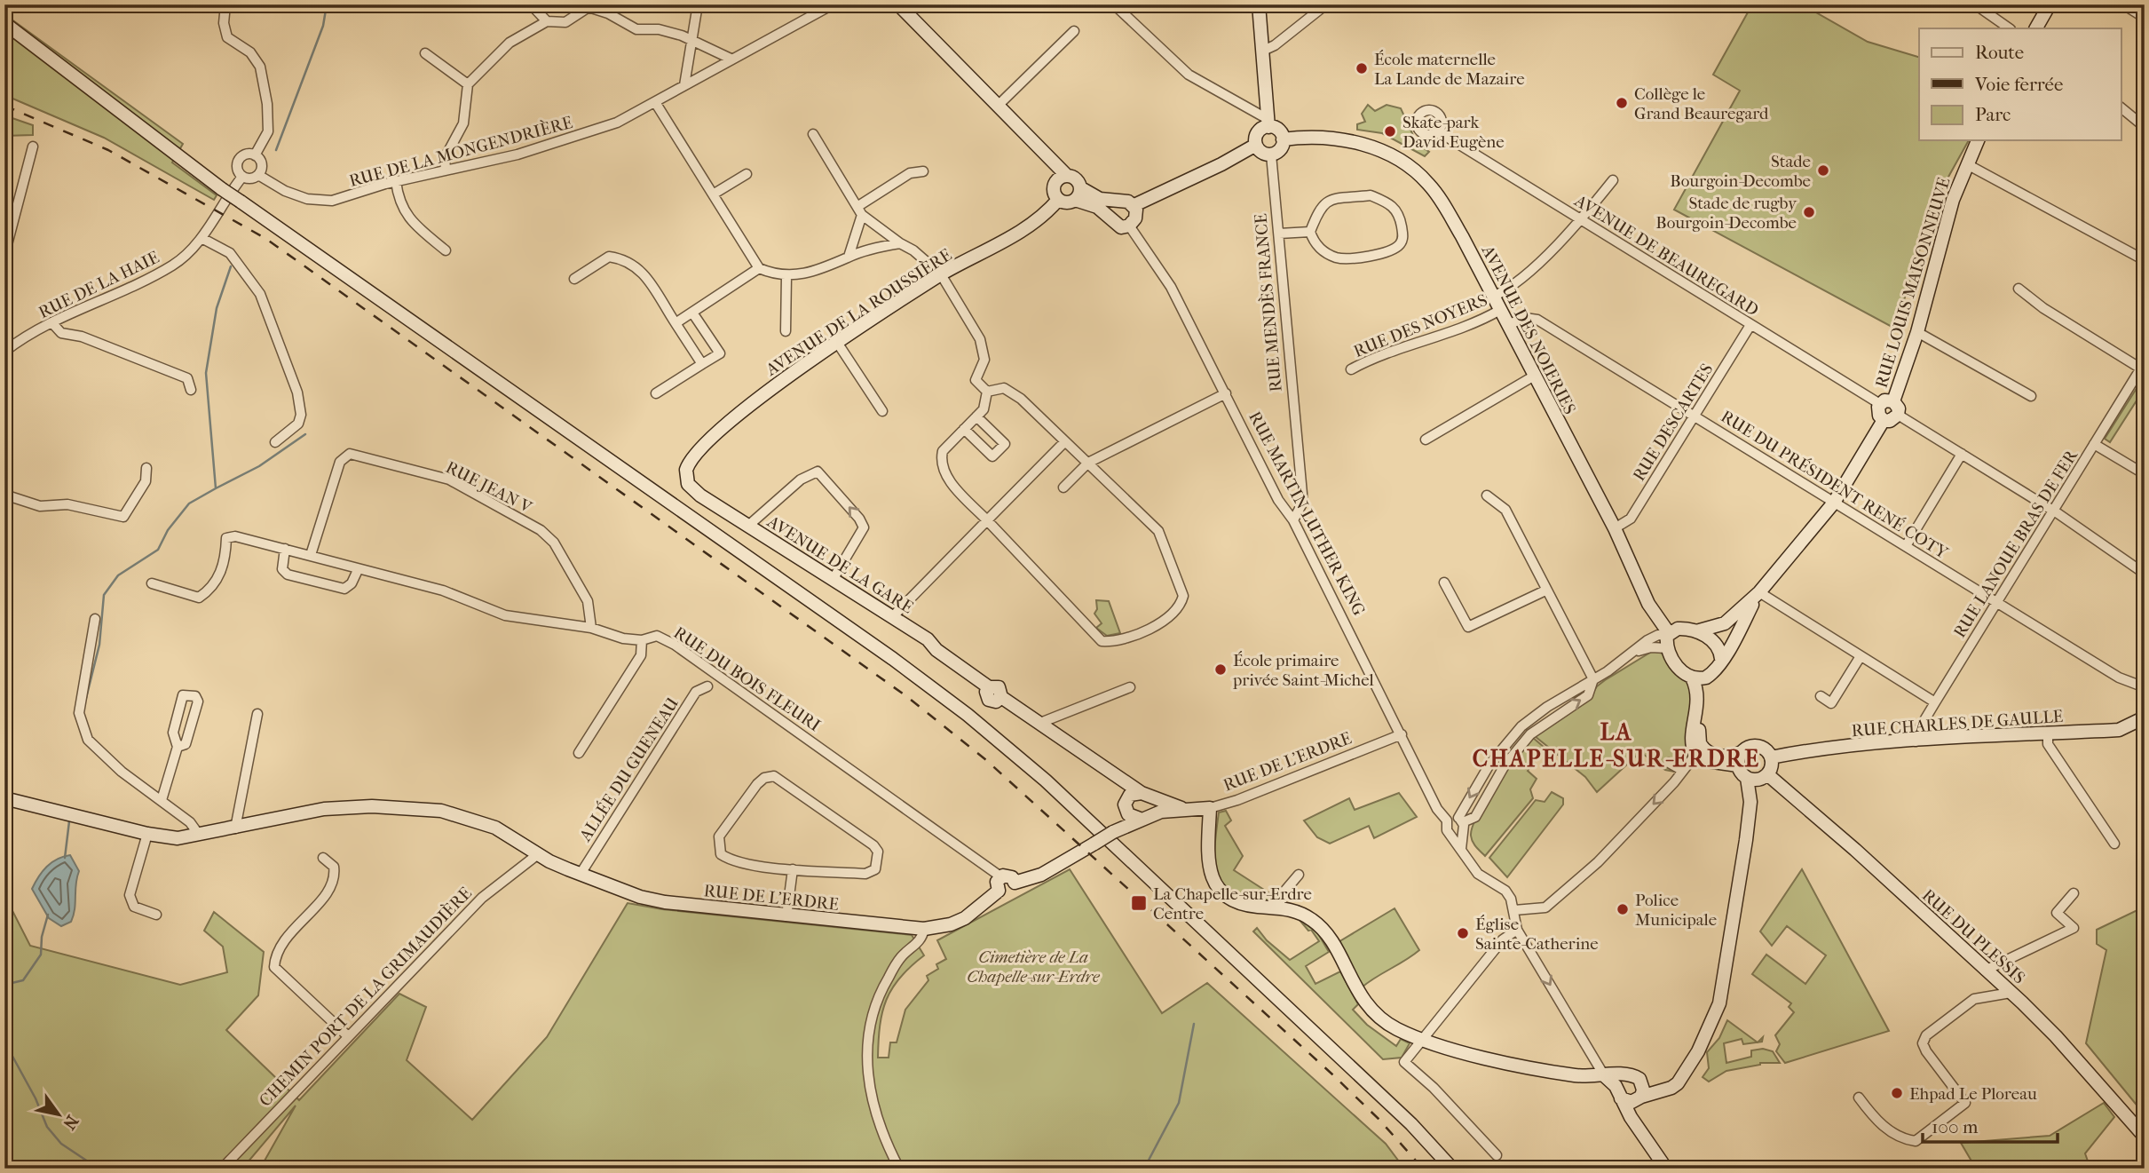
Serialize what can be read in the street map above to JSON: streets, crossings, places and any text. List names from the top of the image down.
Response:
{
  "streets": {
    "street": [
      "RUE DE LA MONGENDRIÈRE",
      "AVENUE DE BEAUREGARD",
      "RUE LOUIS MAISONNEUVE",
      "RUE DE LA HAIE",
      "RUE MENDÈS FRANCE",
      "AVENUE DE LA ROUSSIÈRE",
      "RUE DES NOYERS",
      "AVENUE DES NOIERIES",
      "RUE DESCARTES",
      "RUE DU PRÉSIDENT RENÉ COTY",
      "RUE JEAN V",
      "RUE MARTIN LUTHER KING",
      "RUE LANOUE BRAS DE FER",
      "AVENUE DE LA GARE",
      "RUE DU BOIS FLEURI",
      "RUE CHARLES DE GAULLE",
      "RUE DE L'ERDRE",
      "ALLÉE DU GUENEAU",
      "RUE DU PLESSIS",
      "CHEMIN PORT DE LA GRIMAUDIÈRE"
    ]
  },
  "crossings": [
    ["RUE DE LA MONGENDRIÈRE", "RUE DE LA HAIE"],
    ["AVENUE DE BEAUREGARD", "RUE LOUIS MAISONNEUVE"],
    ["AVENUE DE BEAUREGARD", "RUE DESCARTES"],
    ["RUE MENDÈS FRANCE", "AVENUE DES NOIERIES"],
    ["RUE MENDÈS FRANCE", "RUE MARTIN LUTHER KING"],
    ["AVENUE DE LA ROUSSIÈRE", "RUE MARTIN LUTHER KING"],
    ["AVENUE DE LA ROUSSIÈRE", "AVENUE DE LA GARE"],
    ["RUE DES NOYERS", "AVENUE DES NOIERIES"],
    ["AVENUE DES NOIERIES", "RUE DESCARTES"],
    ["AVENUE DES NOIERIES", "RUE DU PRÉSIDENT RENÉ COTY"],
    ["RUE DESCARTES", "RUE DU PRÉSIDENT RENÉ COTY"],
    ["RUE DU PRÉSIDENT RENÉ COTY", "RUE LANOUE BRAS DE FER"],
    ["RUE JEAN V", "RUE DU BOIS FLEURI"],
    ["RUE MARTIN LUTHER KING", "RUE DE L'ERDRE"],
    ["RUE LANOUE BRAS DE FER", "RUE CHARLES DE GAULLE"],
    ["AVENUE DE LA GARE", "RUE DE L'ERDRE"],
    ["RUE DU BOIS FLEURI", "RUE DE L'ERDRE"],
    ["RUE CHARLES DE GAULLE", "RUE DU PLESSIS"],
    ["RUE DE L'ERDRE", "ALLÉE DU GUENEAU"],
    ["RUE DE L'ERDRE", "CHEMIN PORT DE LA GRIMAUDIÈRE"]
  ],
  "districts": ["LA CHAPELLE-SUR-ERDRE"],
  "parks": ["Cimetière de La Chapelle-sur-Erdre"],
  "places": {
    "other": [
      "École maternelle La Lande de Mazaire",
      "Collège le Grand Beauregard",
      "Skate-park David Eugène",
      "Stade Bourgoin-Decombe",
      "Stade de rugby Bourgoin-Decombe",
      "École primaire privée Saint-Michel",
      "Police Municipale",
      "Église Sainte-Catherine",
      "Ehpad Le Ploreau"
    ],
    "transit": ["La Chapelle-sur-Erdre Centre"]
  },
  "legend": ["Route", "Voie ferrée", "Parc"],
  "scale_bar": "100 m",
  "north": "bottom right"
}
